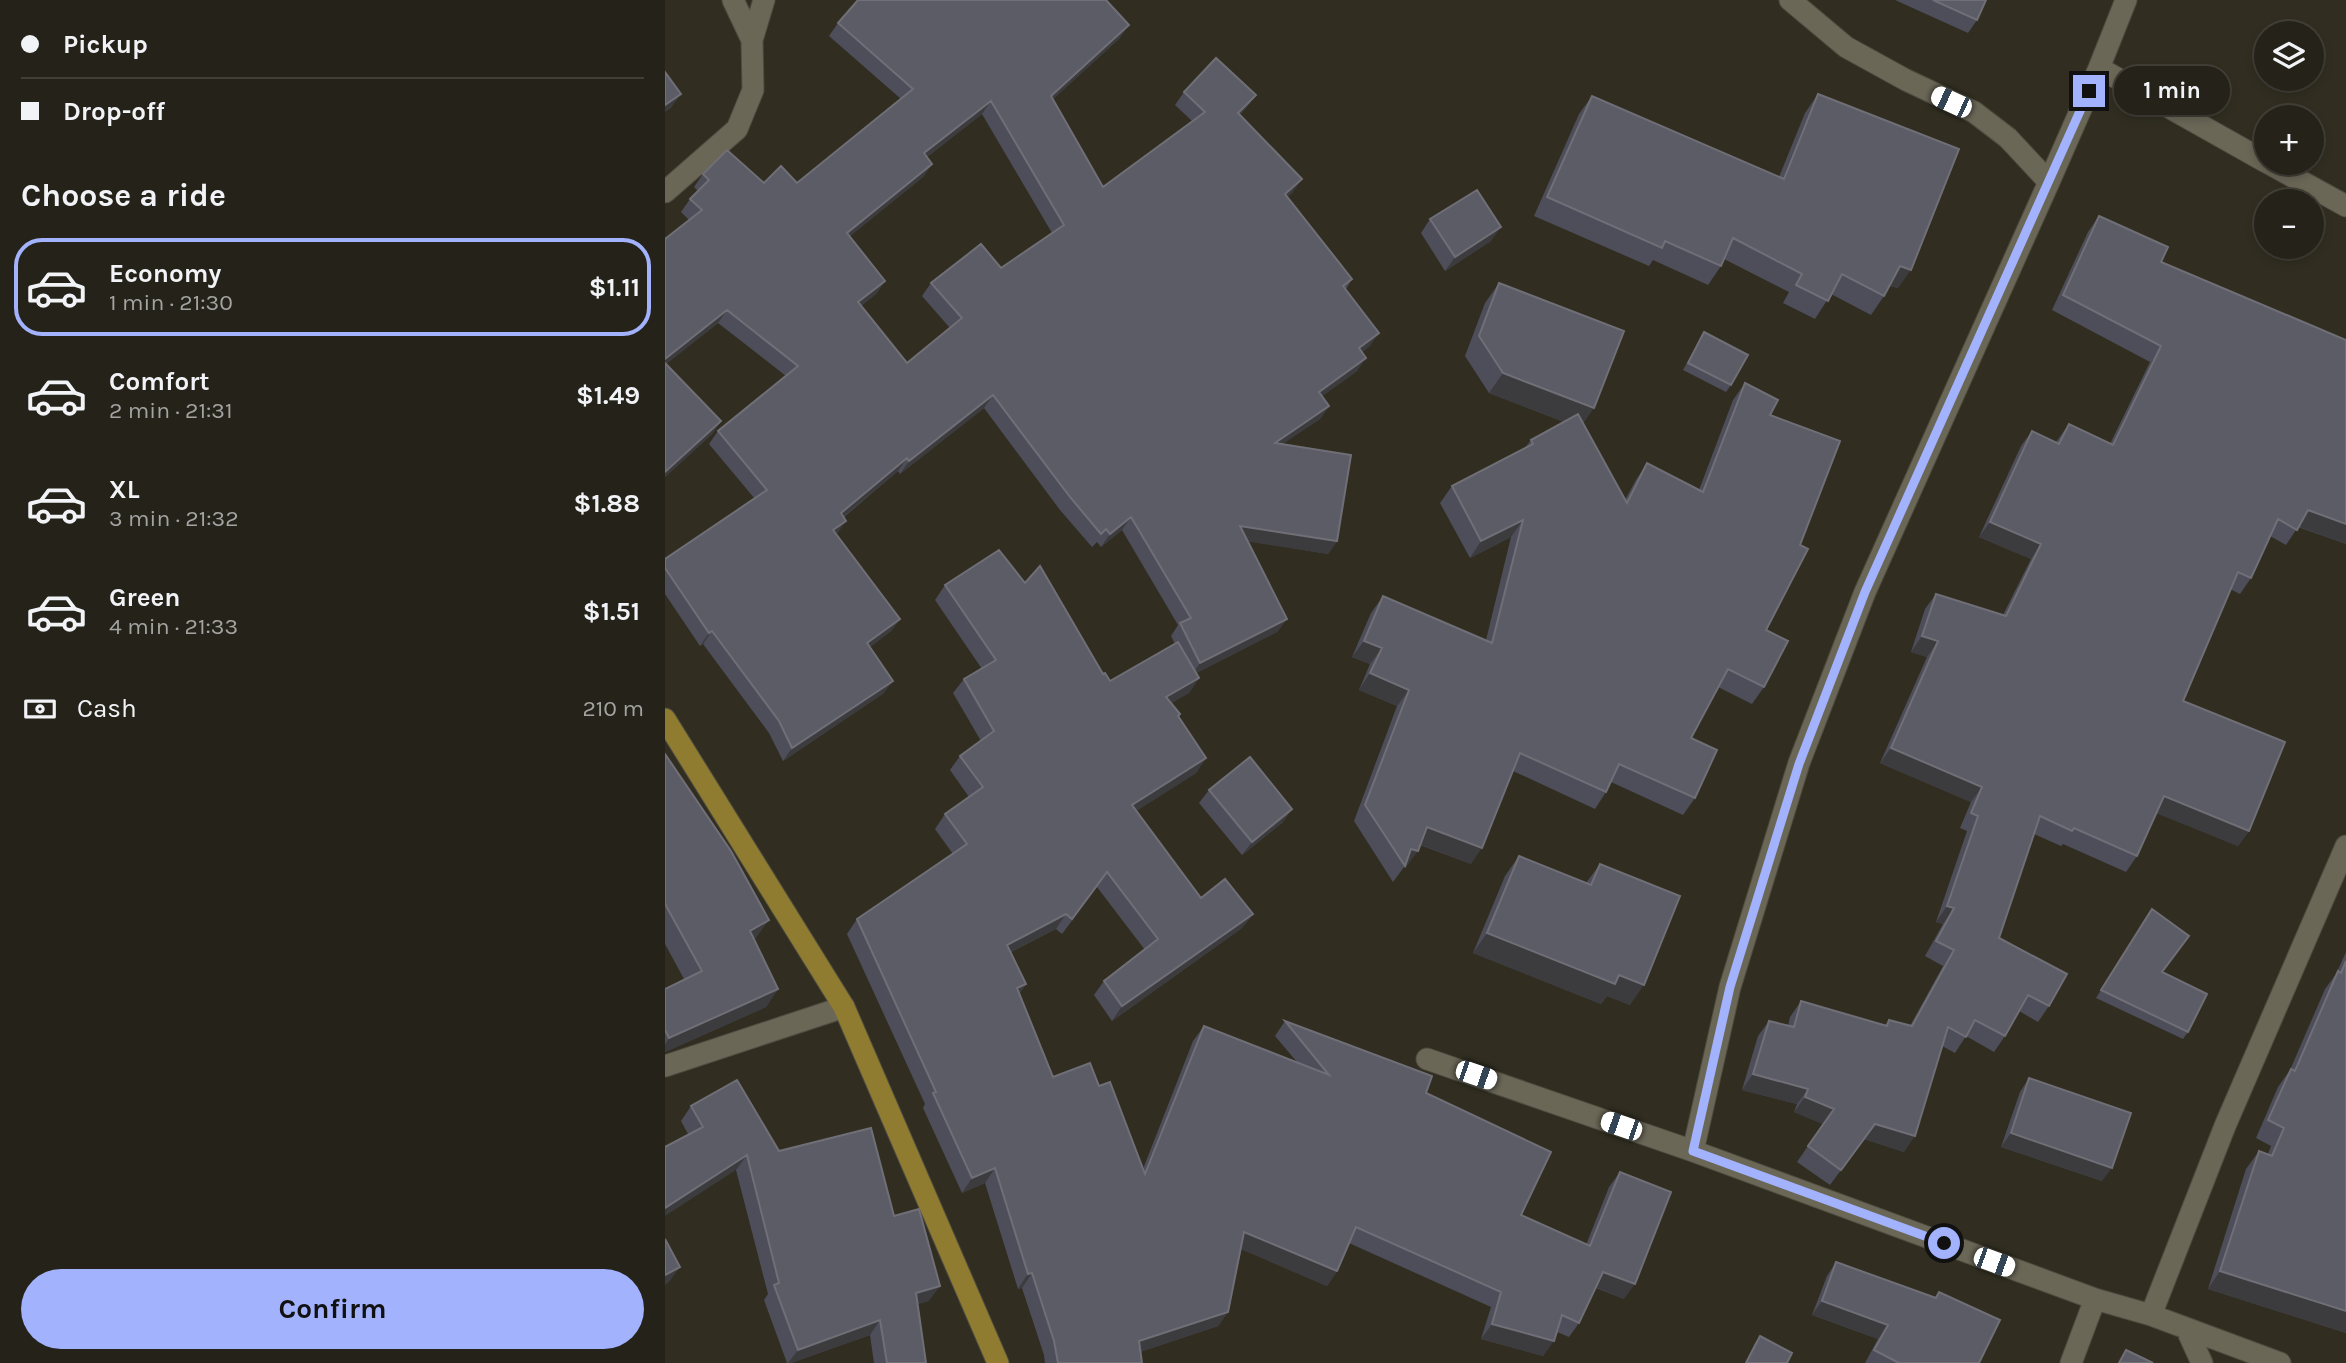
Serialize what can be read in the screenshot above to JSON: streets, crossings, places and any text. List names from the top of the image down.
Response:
{
  "page": {
    "banner": ["Pickup", "Drop-off"],
    "map_buttons": ["+", "−"],
    "bubble": "1 min",
    "heading": "Choose a ride",
    "list": [
      {
        "name": "Economy",
        "note": "1 min · 21:30",
        "value": "$1.11"
      },
      {
        "name": "Comfort",
        "note": "2 min · 21:31",
        "value": "$1.49"
      },
      {
        "name": "XL",
        "note": "3 min · 21:32",
        "value": "$1.88"
      },
      {
        "name": "Green",
        "note": "4 min · 21:33",
        "value": "$1.51"
      }
    ],
    "pay": ["Cash", "210 m"],
    "buttons": "Confirm"
  }
}
